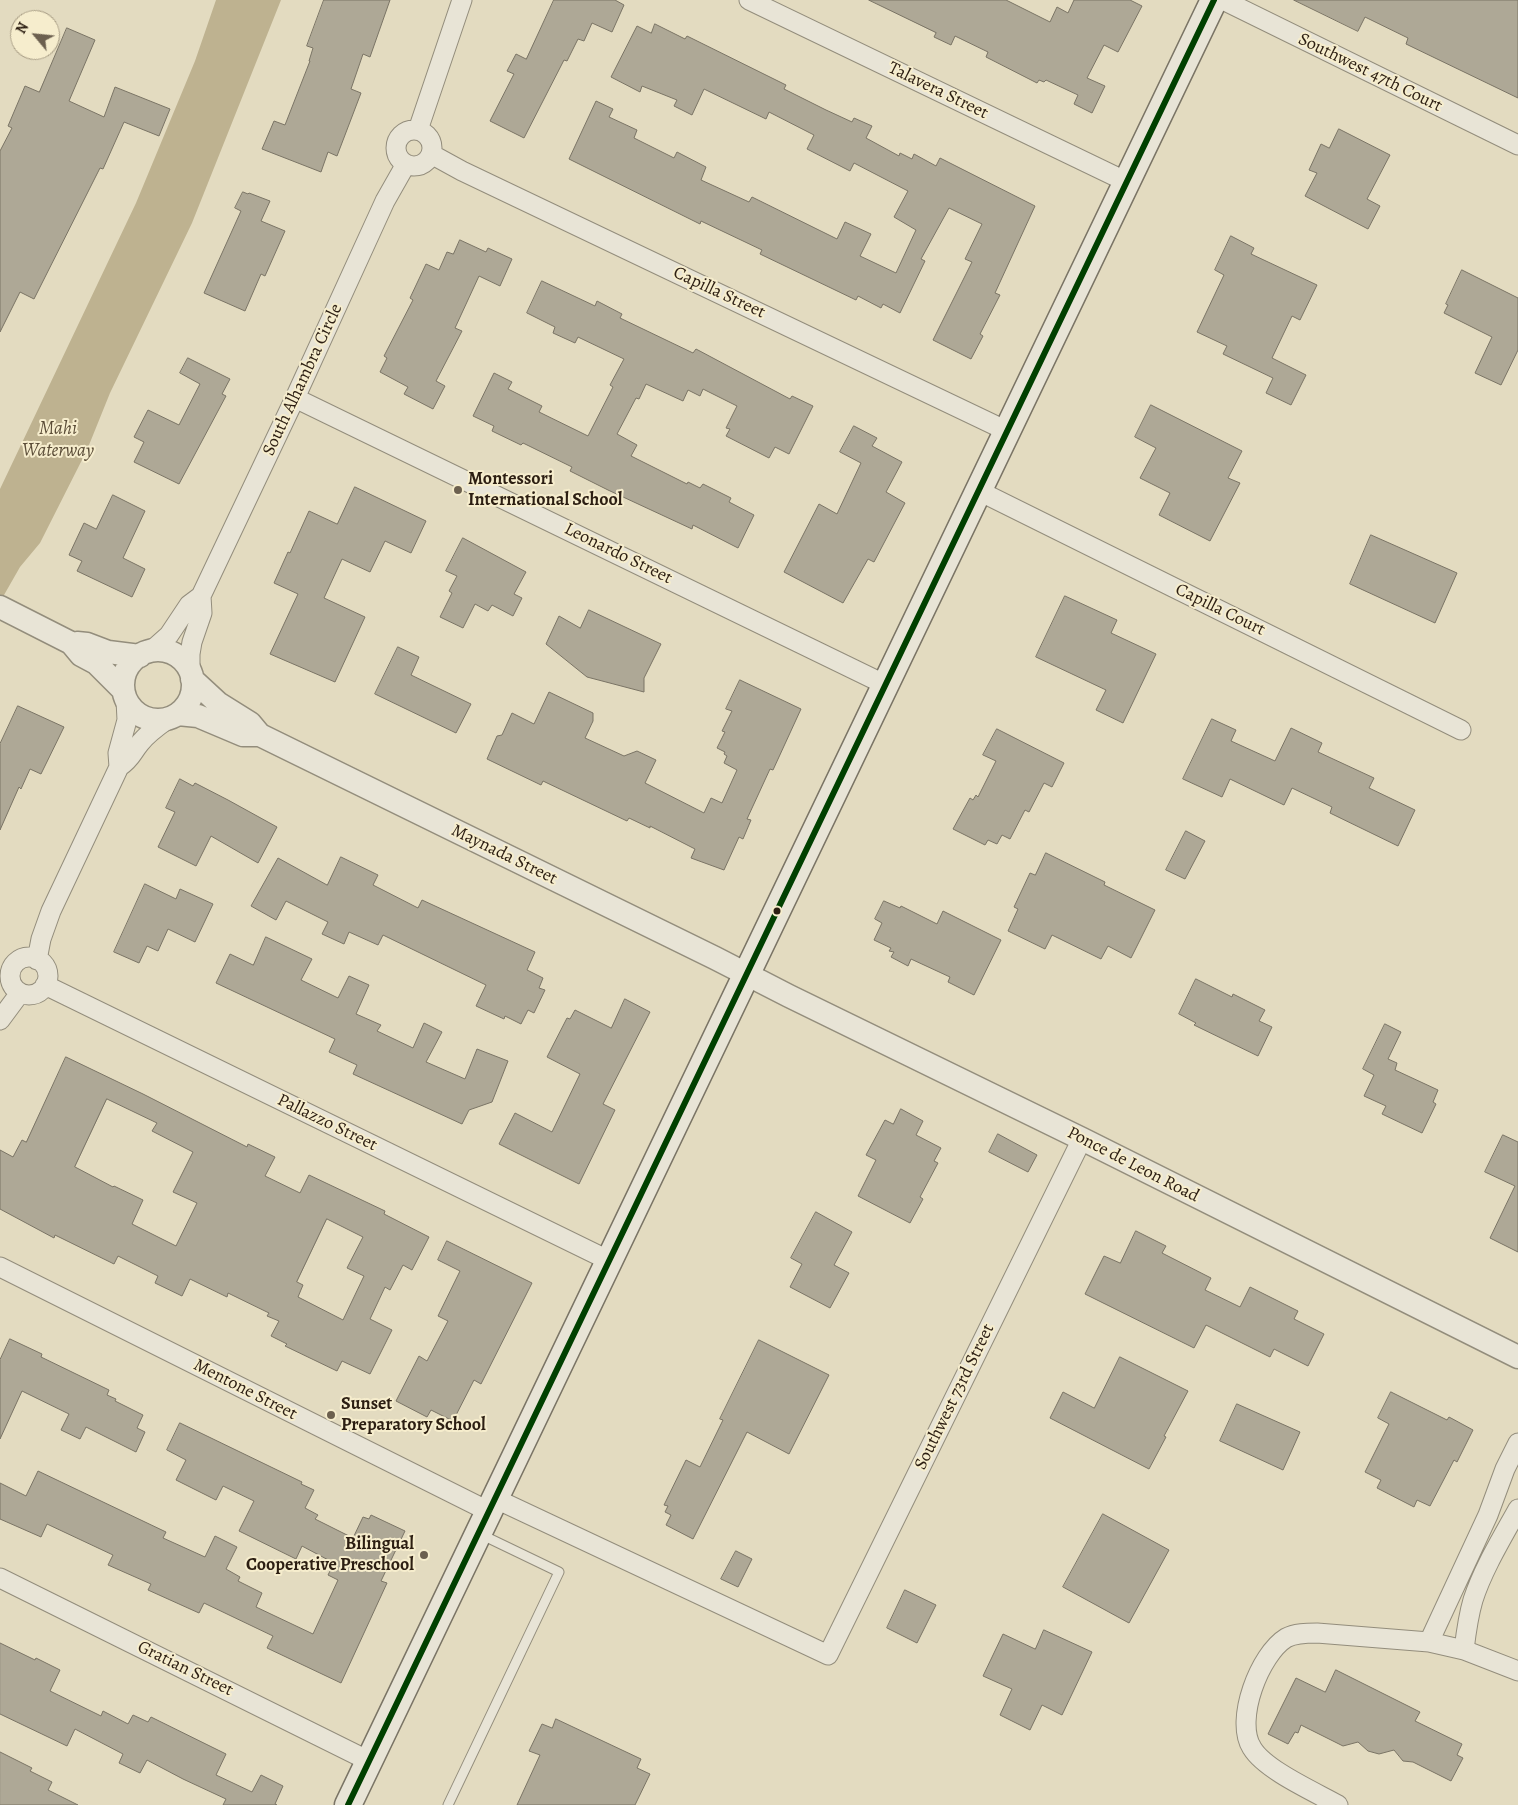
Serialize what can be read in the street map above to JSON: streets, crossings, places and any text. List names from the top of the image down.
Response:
{
  "streets": {
    "street": [
      "Southwest 47th Court",
      "Talavera Street",
      "Capilla Street",
      "South Alhambra Circle",
      "Leonardo Street",
      "Capilla Court",
      "Maynada Street",
      "Pallazzo Street",
      "Ponce de Leon Road",
      "Mentone Street",
      "Southwest 73rd Street",
      "Gratian Street"
    ]
  },
  "crossings": [
    ["Capilla Street", "South Alhambra Circle"],
    ["South Alhambra Circle", "Leonardo Street"],
    ["South Alhambra Circle", "Maynada Street"],
    ["Maynada Street", "Ponce de Leon Road"],
    ["Ponce de Leon Road", "Southwest 73rd Street"],
    ["Mentone Street", "Southwest 73rd Street"]
  ],
  "water": ["Mahi Waterway"],
  "places": ["Montessori International School", "Sunset Preparatory School", "Bilingual Cooperative Preschool"],
  "north": "top left"
}
